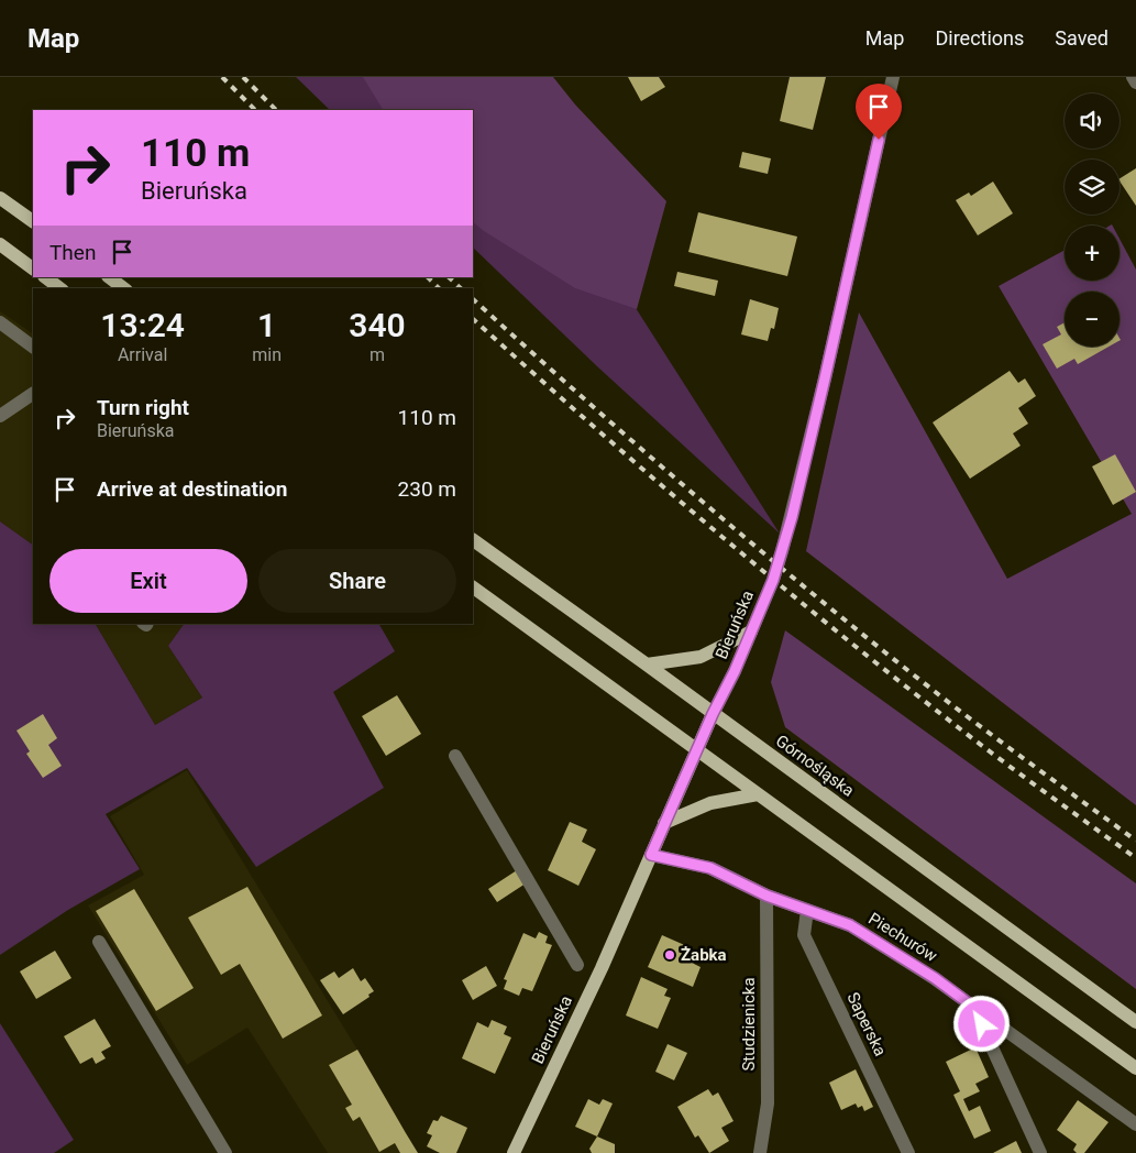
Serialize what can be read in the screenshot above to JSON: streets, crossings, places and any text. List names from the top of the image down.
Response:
{
  "streets": {
    "main road": ["Bieruńska", "Górnośląska"],
    "street": ["Piechurów", "Studzienicka", "Saperska"]
  },
  "crossings": [
    ["Bieruńska", "Górnośląska"],
    ["Bieruńska", "Piechurów"],
    ["Piechurów", "Studzienicka"],
    ["Piechurów", "Saperska"]
  ],
  "places": ["Żabka"],
  "page": {
    "header": "Map",
    "nav": ["Map", "Directions", "Saved"],
    "map_buttons": ["+", "−"],
    "turn": ["110 m", "Bieruńska"],
    "then": "Then",
    "eta": [
      "13:24",
      "Arrival",
      "1",
      "min",
      "340",
      "m"
    ],
    "list": [
      {
        "name": "Turn right",
        "note": "Bieruńska",
        "value": "110 m"
      },
      {
        "name": "Arrive at destination",
        "value": "230 m"
      }
    ],
    "buttons": ["Exit", "Share"]
  }
}
